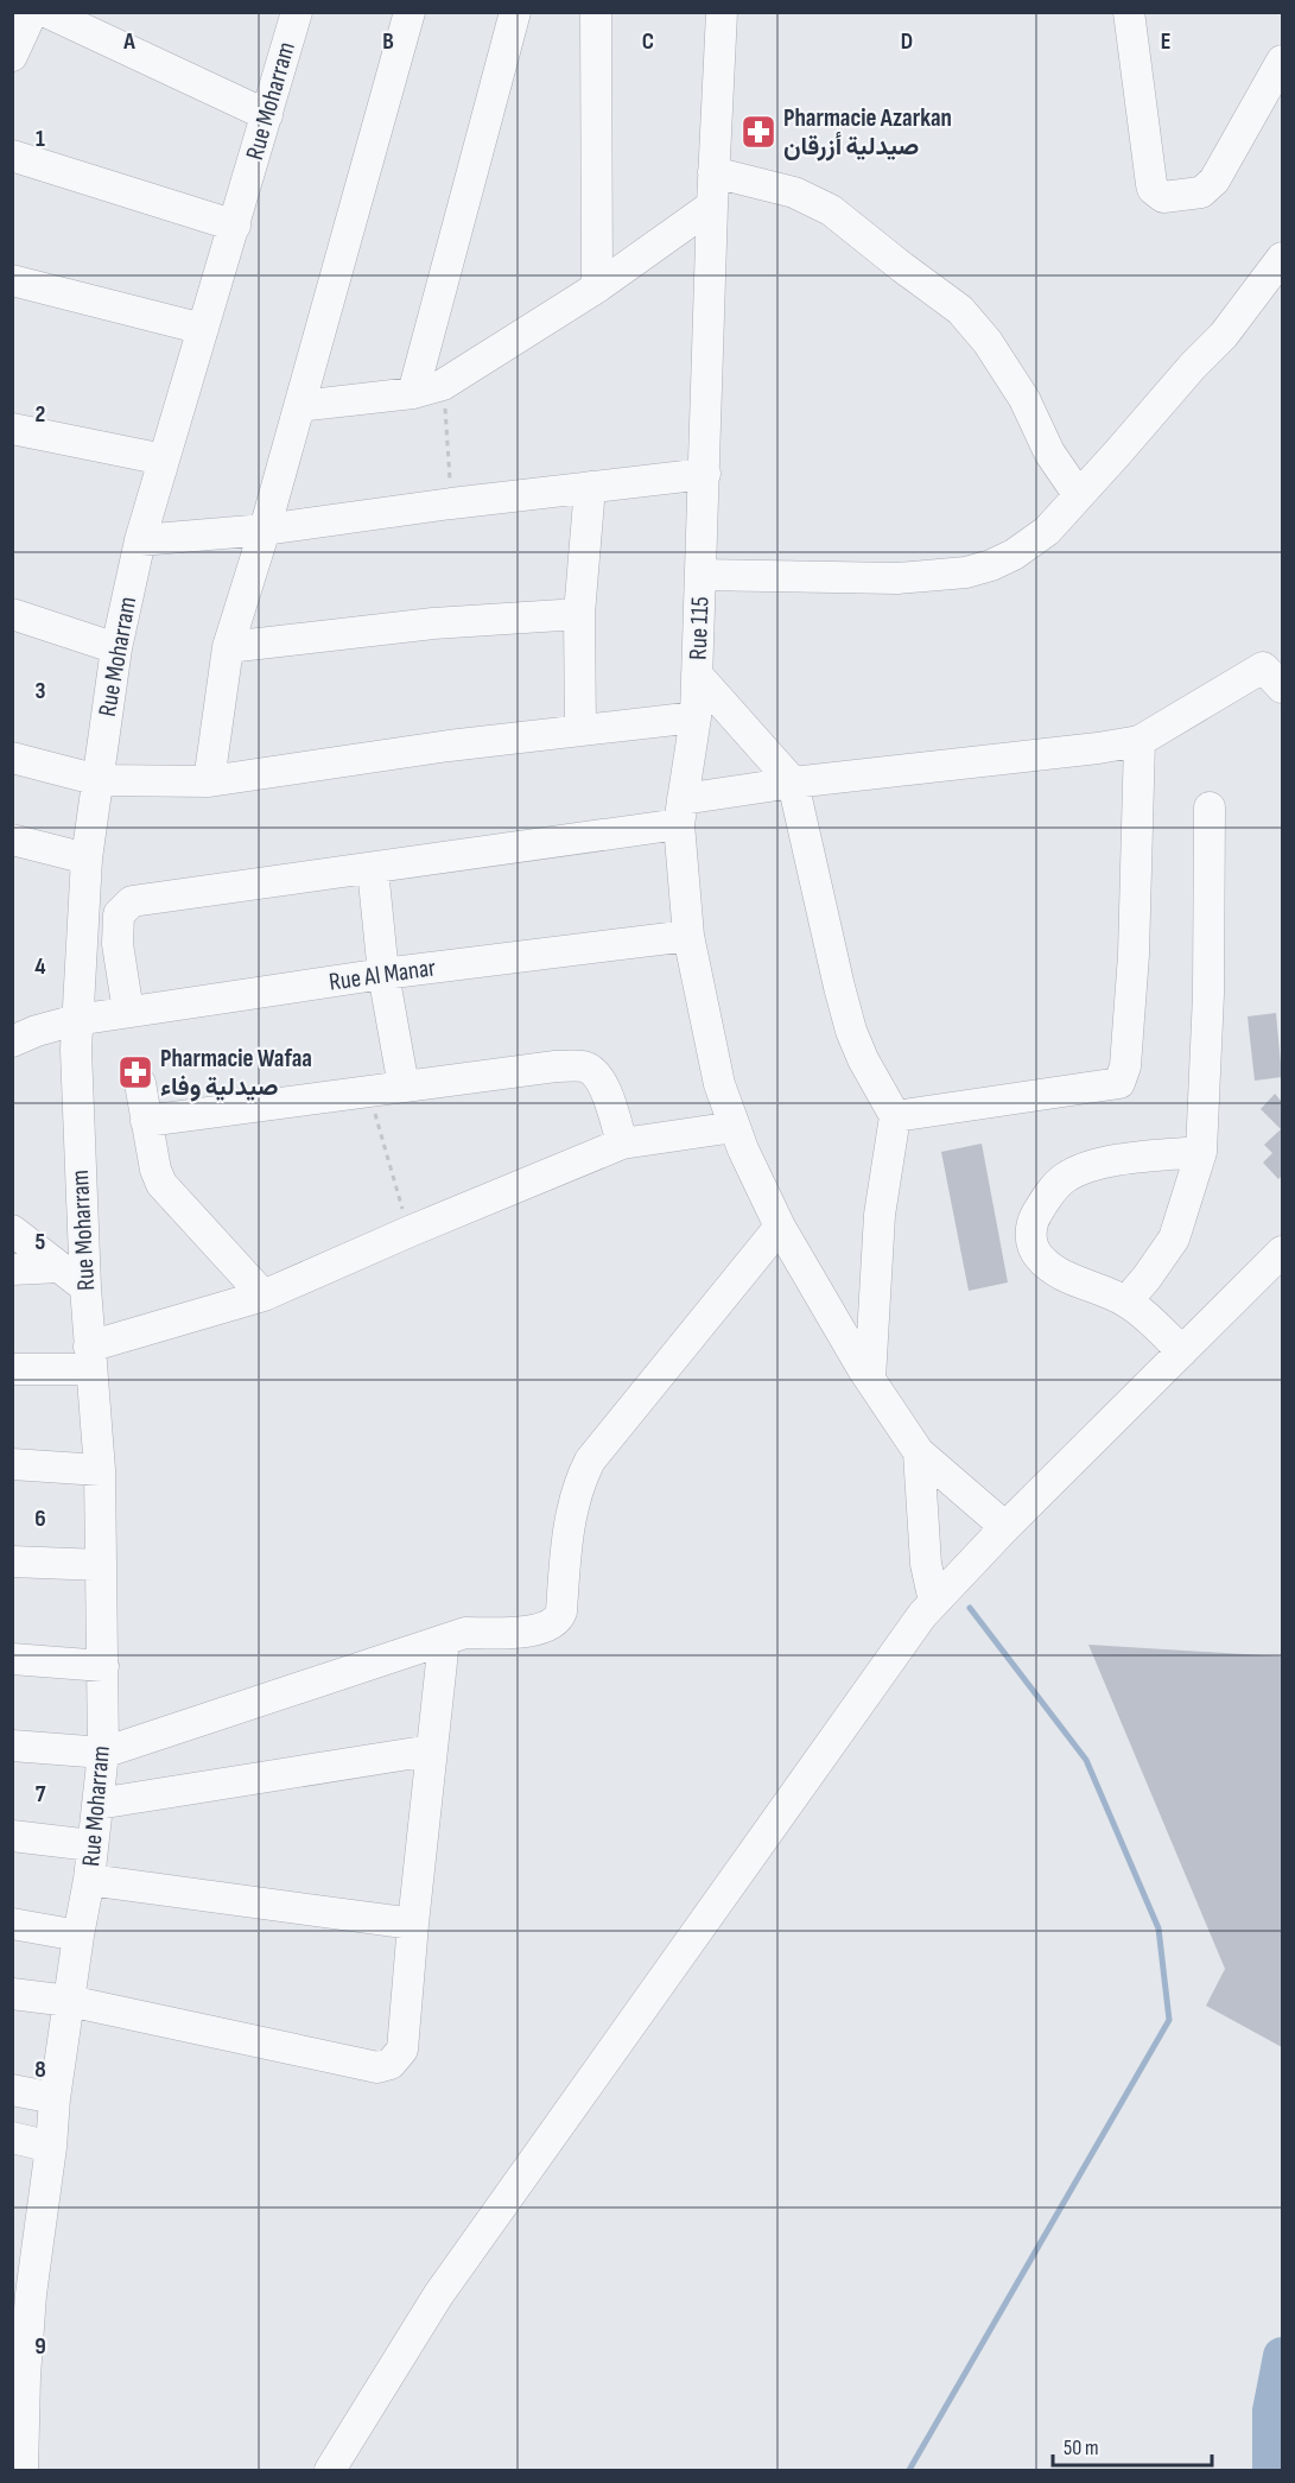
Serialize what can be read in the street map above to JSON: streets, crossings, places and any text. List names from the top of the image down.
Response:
{
  "streets": {
    "street": ["Rue Moharram", "Rue 115", "Rue Al Manar"]
  },
  "crossings": [
    ["Rue Moharram", "Rue Al Manar"],
    ["Rue 115", "Rue Al Manar"]
  ],
  "places": {
    "pharmacy": ["Pharmacie Azarkan صيدلية أزرقان", "Pharmacie Wafaa صيدلية وفاء"]
  },
  "scale_bar": "50 m",
  "grid": {
    "columns": [
      "A",
      "B",
      "C",
      "D",
      "E"
    ],
    "rows": [
      "1",
      "2",
      "3",
      "4",
      "5",
      "6",
      "7",
      "8",
      "9"
    ]
  }
}
